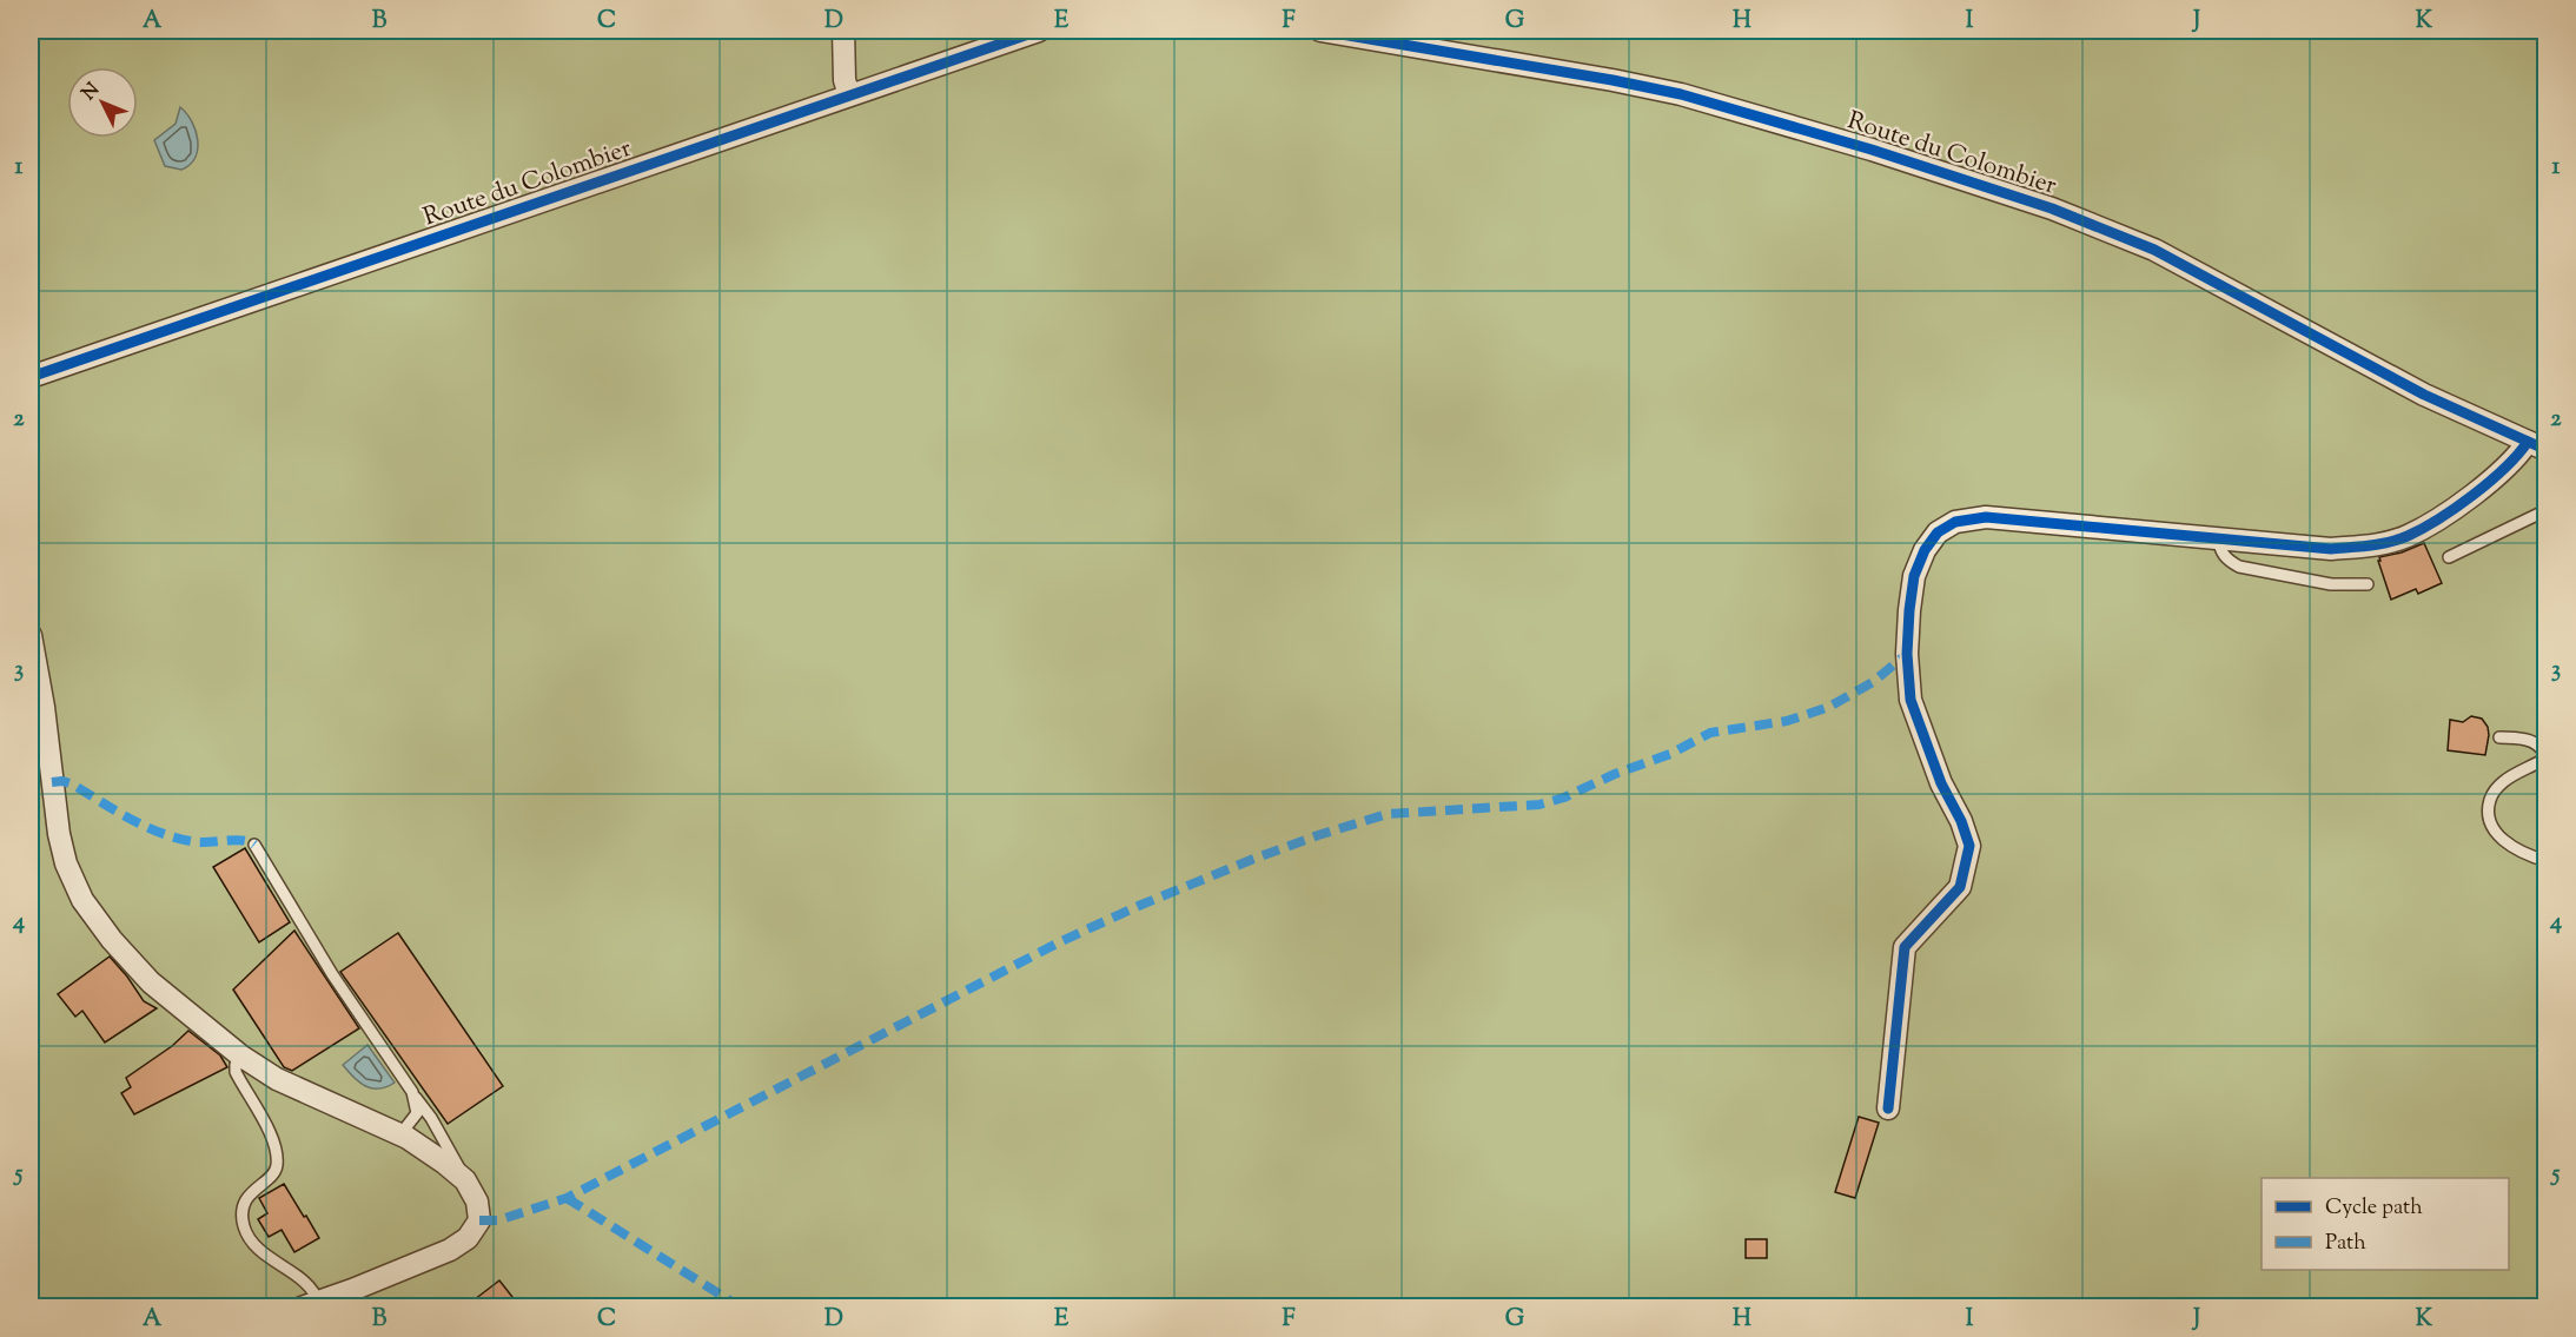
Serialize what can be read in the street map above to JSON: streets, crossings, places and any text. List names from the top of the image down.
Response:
{
  "streets": {
    "street": ["Route du Colombier"]
  },
  "legend": ["Cycle path", "Path"],
  "north": "top left",
  "grid": {
    "columns": [
      "A",
      "B",
      "C",
      "D",
      "E",
      "F",
      "G",
      "H",
      "I",
      "J",
      "K"
    ],
    "rows": [
      "1",
      "2",
      "3",
      "4",
      "5"
    ]
  }
}
